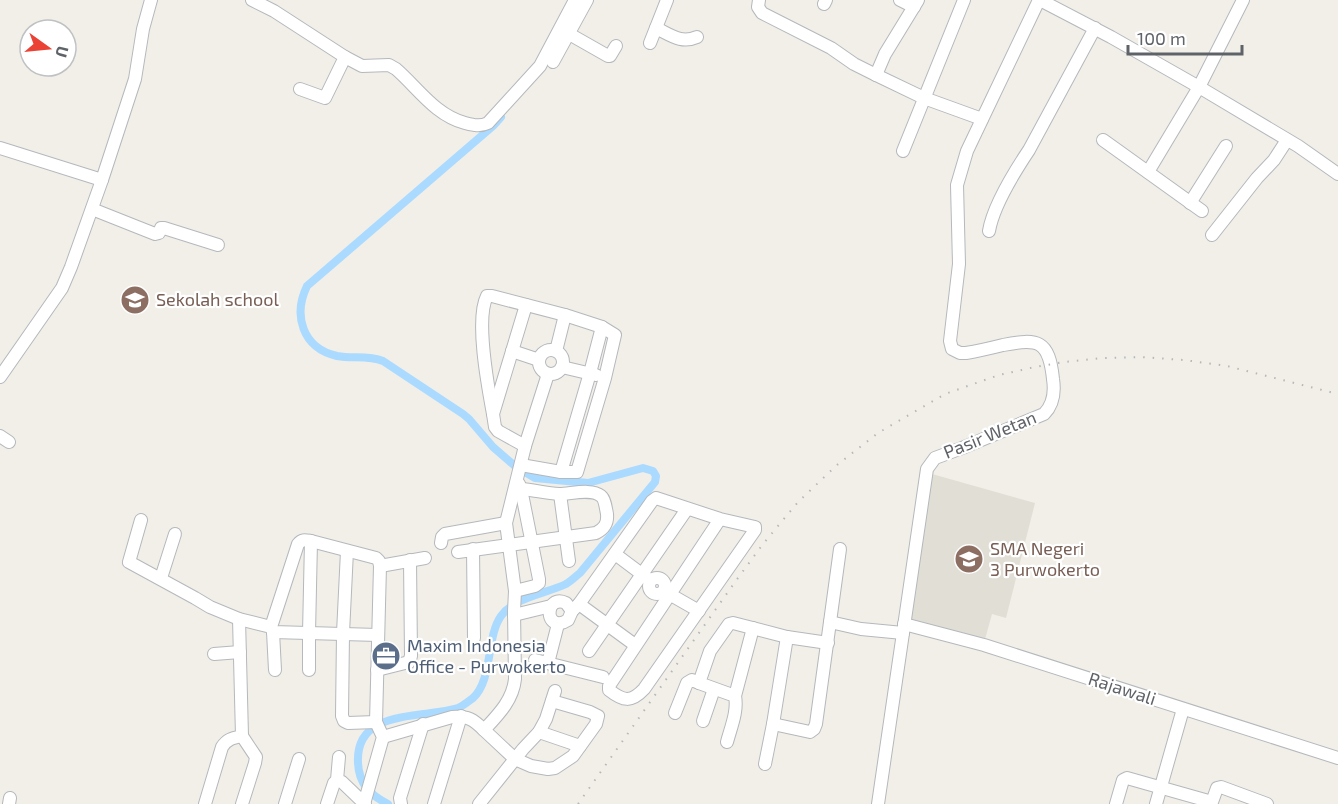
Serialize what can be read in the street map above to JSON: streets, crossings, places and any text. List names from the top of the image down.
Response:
{
  "streets": {
    "street": ["Pasir Wetan", "Rajawali"]
  },
  "crossings": [
    ["Pasir Wetan", "Rajawali"]
  ],
  "places": {
    "school or university": ["Sekolah school", "SMA Negeri 3 Purwokerto"],
    "office": ["Maxim Indonesia Office - Purwokerto"]
  },
  "scale_bar": "100 m",
  "north": "right"
}
